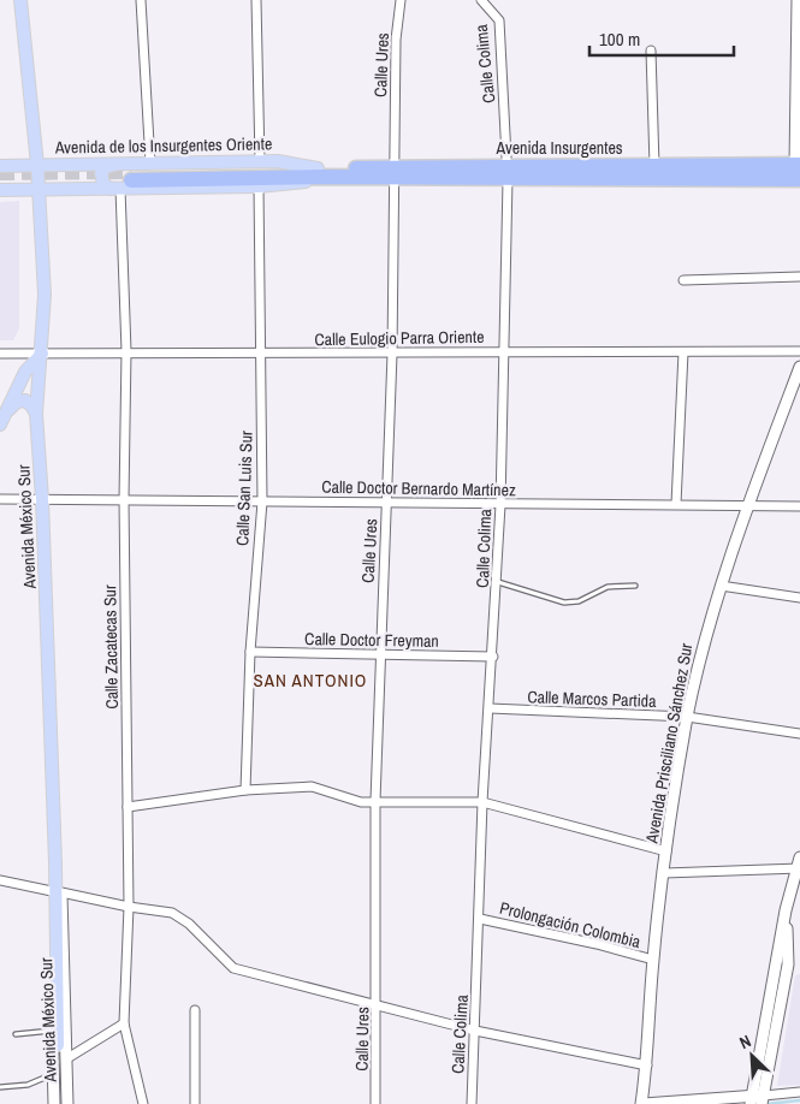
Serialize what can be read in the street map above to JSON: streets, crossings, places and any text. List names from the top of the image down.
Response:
{
  "streets": {
    "highway": ["Avenida Insurgentes"],
    "main road": ["Avenida de los Insurgentes Oriente", "Avenida México Sur", "Avenida Prisciliano Sánchez Sur"],
    "street": [
      "Calle Colima",
      "Calle Ures",
      "Calle Eulogio Parra Oriente",
      "Calle San Luis Sur",
      "Calle Doctor Bernardo Martínez",
      "Calle Doctor Freyman",
      "Calle Zacatecas Sur",
      "Calle Marcos Partida",
      "Prolongación Colombia"
    ]
  },
  "crossings": [
    ["Calle Colima", "Avenida Insurgentes"],
    ["Calle Colima", "Calle Eulogio Parra Oriente"],
    ["Calle Colima", "Calle Doctor Bernardo Martínez"],
    ["Calle Colima", "Calle Doctor Freyman"],
    ["Calle Colima", "Calle Marcos Partida"],
    ["Calle Colima", "Prolongación Colombia"],
    ["Calle Ures", "Avenida Insurgentes"],
    ["Calle Ures", "Calle Eulogio Parra Oriente"],
    ["Calle Ures", "Calle Doctor Bernardo Martínez"],
    ["Calle Ures", "Calle Doctor Freyman"],
    ["Avenida de los Insurgentes Oriente", "Avenida Insurgentes"],
    ["Avenida de los Insurgentes Oriente", "Avenida México Sur"],
    ["Avenida Insurgentes", "Calle San Luis Sur"],
    ["Avenida Insurgentes", "Avenida México Sur"],
    ["Avenida Insurgentes", "Calle Zacatecas Sur"],
    ["Calle Eulogio Parra Oriente", "Calle San Luis Sur"],
    ["Calle Eulogio Parra Oriente", "Avenida México Sur"],
    ["Calle Eulogio Parra Oriente", "Calle Zacatecas Sur"],
    ["Calle San Luis Sur", "Calle Doctor Bernardo Martínez"],
    ["Calle San Luis Sur", "Calle Doctor Freyman"],
    ["Calle Doctor Bernardo Martínez", "Avenida México Sur"],
    ["Calle Doctor Bernardo Martínez", "Calle Zacatecas Sur"],
    ["Calle Doctor Bernardo Martínez", "Avenida Prisciliano Sánchez Sur"],
    ["Calle Marcos Partida", "Avenida Prisciliano Sánchez Sur"],
    ["Avenida Prisciliano Sánchez Sur", "Prolongación Colombia"]
  ],
  "districts": ["SAN ANTONIO"],
  "scale_bar": "100 m",
  "north": "top left"
}
